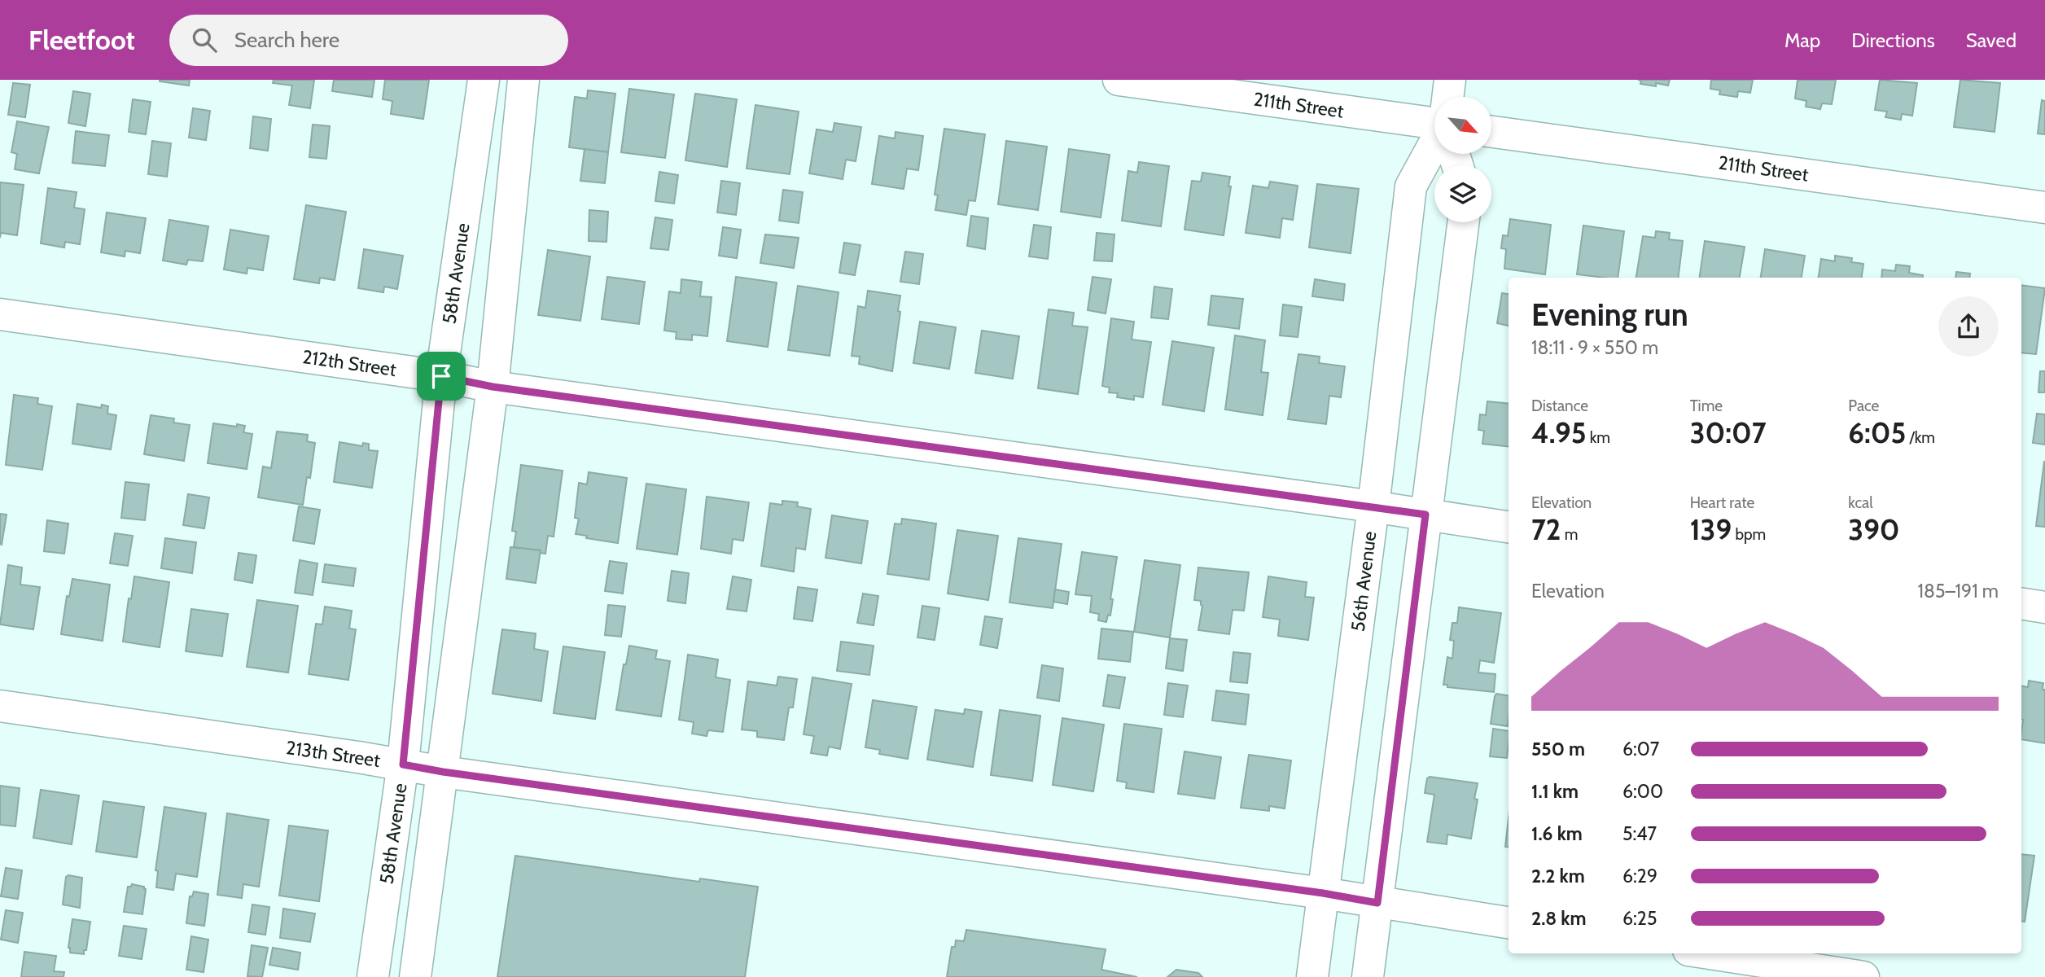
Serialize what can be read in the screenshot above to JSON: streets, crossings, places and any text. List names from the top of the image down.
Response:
{
  "streets": {
    "street": [
      "211th Street",
      "58th Avenue",
      "212th Street",
      "56th Avenue",
      "213th Street"
    ]
  },
  "crossings": [
    ["58th Avenue", "212th Street"],
    ["58th Avenue", "213th Street"],
    ["212th Street", "56th Avenue"],
    ["56th Avenue", "213th Street"]
  ],
  "north": "bottom right",
  "page": {
    "header": "Fleetfoot",
    "search": "Search here",
    "nav": ["Map", "Directions", "Saved"],
    "heading": ["Evening run", "18:11 · 9 × 550 m"],
    "stats": [
      ["Distance", "4.95 km"],
      ["Time", "30:07"],
      ["Pace", "6:05 /km"],
      ["Elevation", "72 m"],
      ["Heart rate", "139 bpm"],
      ["kcal", "390"]
    ],
    "chart": ["Elevation", "185–191 m"],
    "list": [
      {
        "name": "550 m",
        "note": "6:07"
      },
      {
        "name": "1.1 km",
        "note": "6:00"
      },
      {
        "name": "1.6 km",
        "note": "5:47"
      },
      {
        "name": "2.2 km",
        "note": "6:29"
      },
      {
        "name": "2.8 km",
        "note": "6:25"
      }
    ]
  }
}
